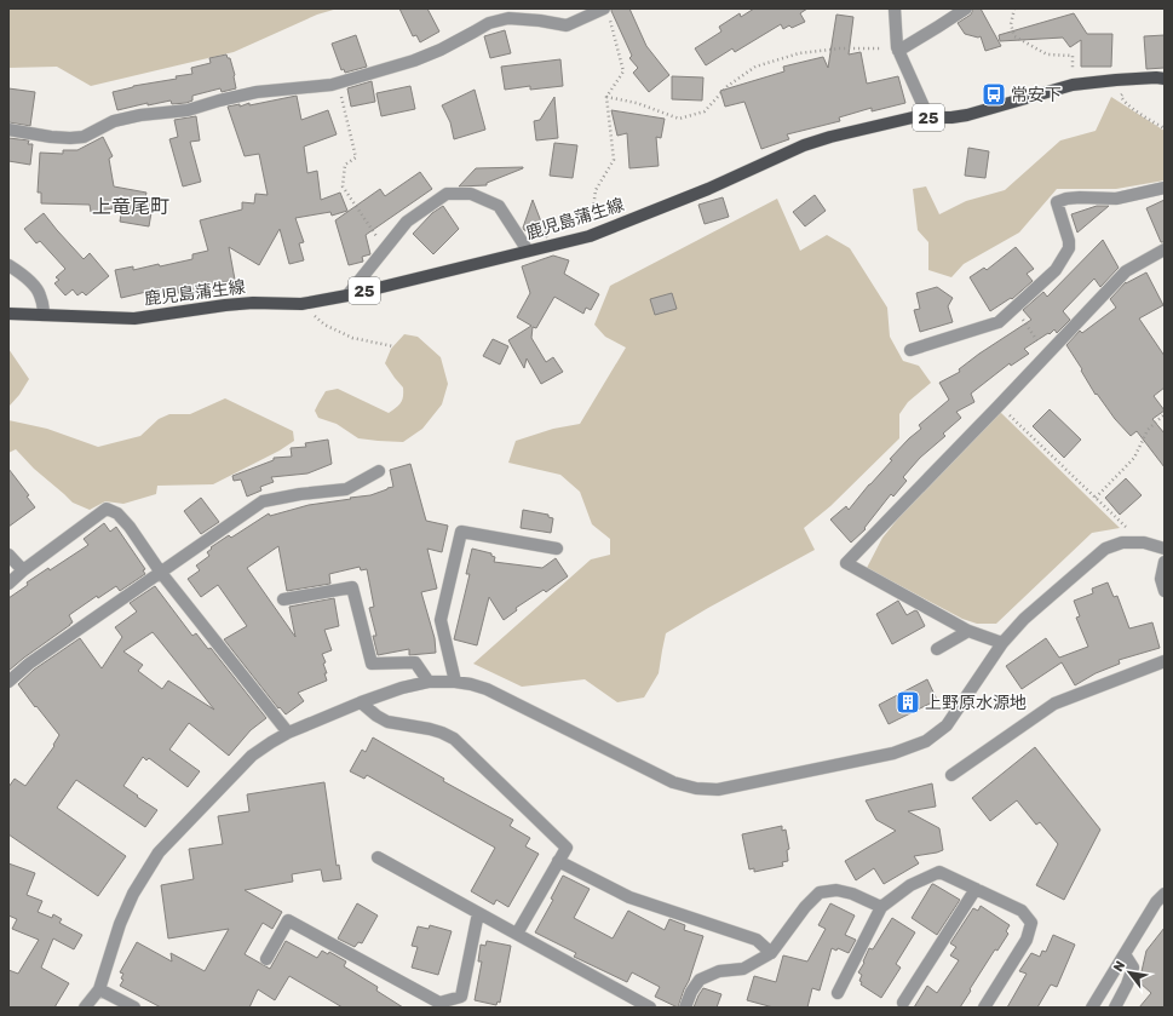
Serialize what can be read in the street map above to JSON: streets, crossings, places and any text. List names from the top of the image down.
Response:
{
  "streets": {
    "main road": ["25", "鹿児島蒲生線"]
  },
  "districts": ["上竜尾町"],
  "places": {
    "bus stop": ["常安下"],
    "building": ["上野原水源地"]
  },
  "north": "top left"
}
